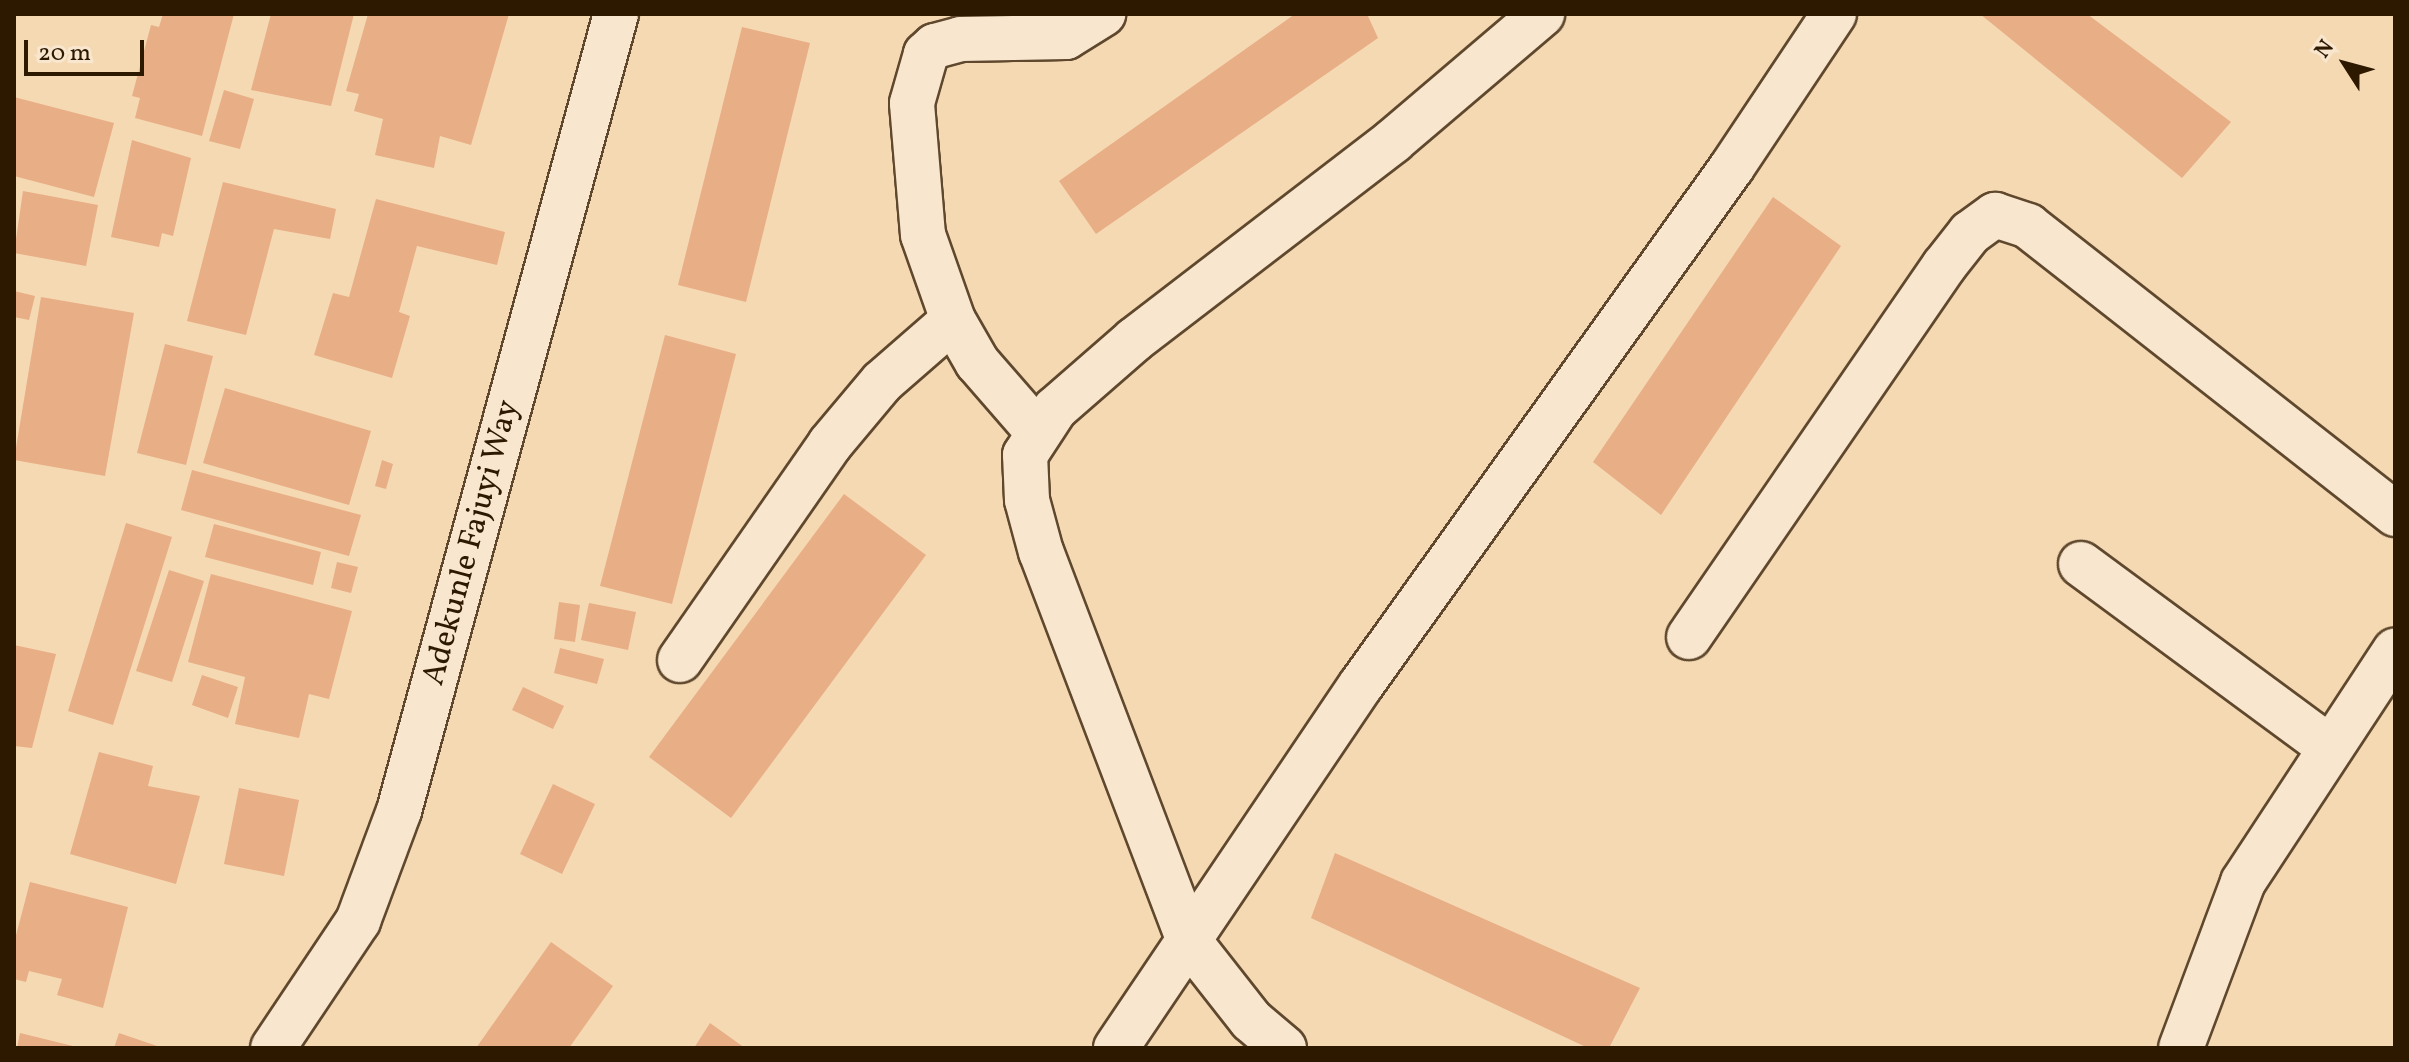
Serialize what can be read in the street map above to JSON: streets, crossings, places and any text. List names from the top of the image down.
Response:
{
  "streets": {
    "street": ["Adekunle Fajuyi Way"]
  },
  "scale_bar": "20 m",
  "north": "top left"
}
